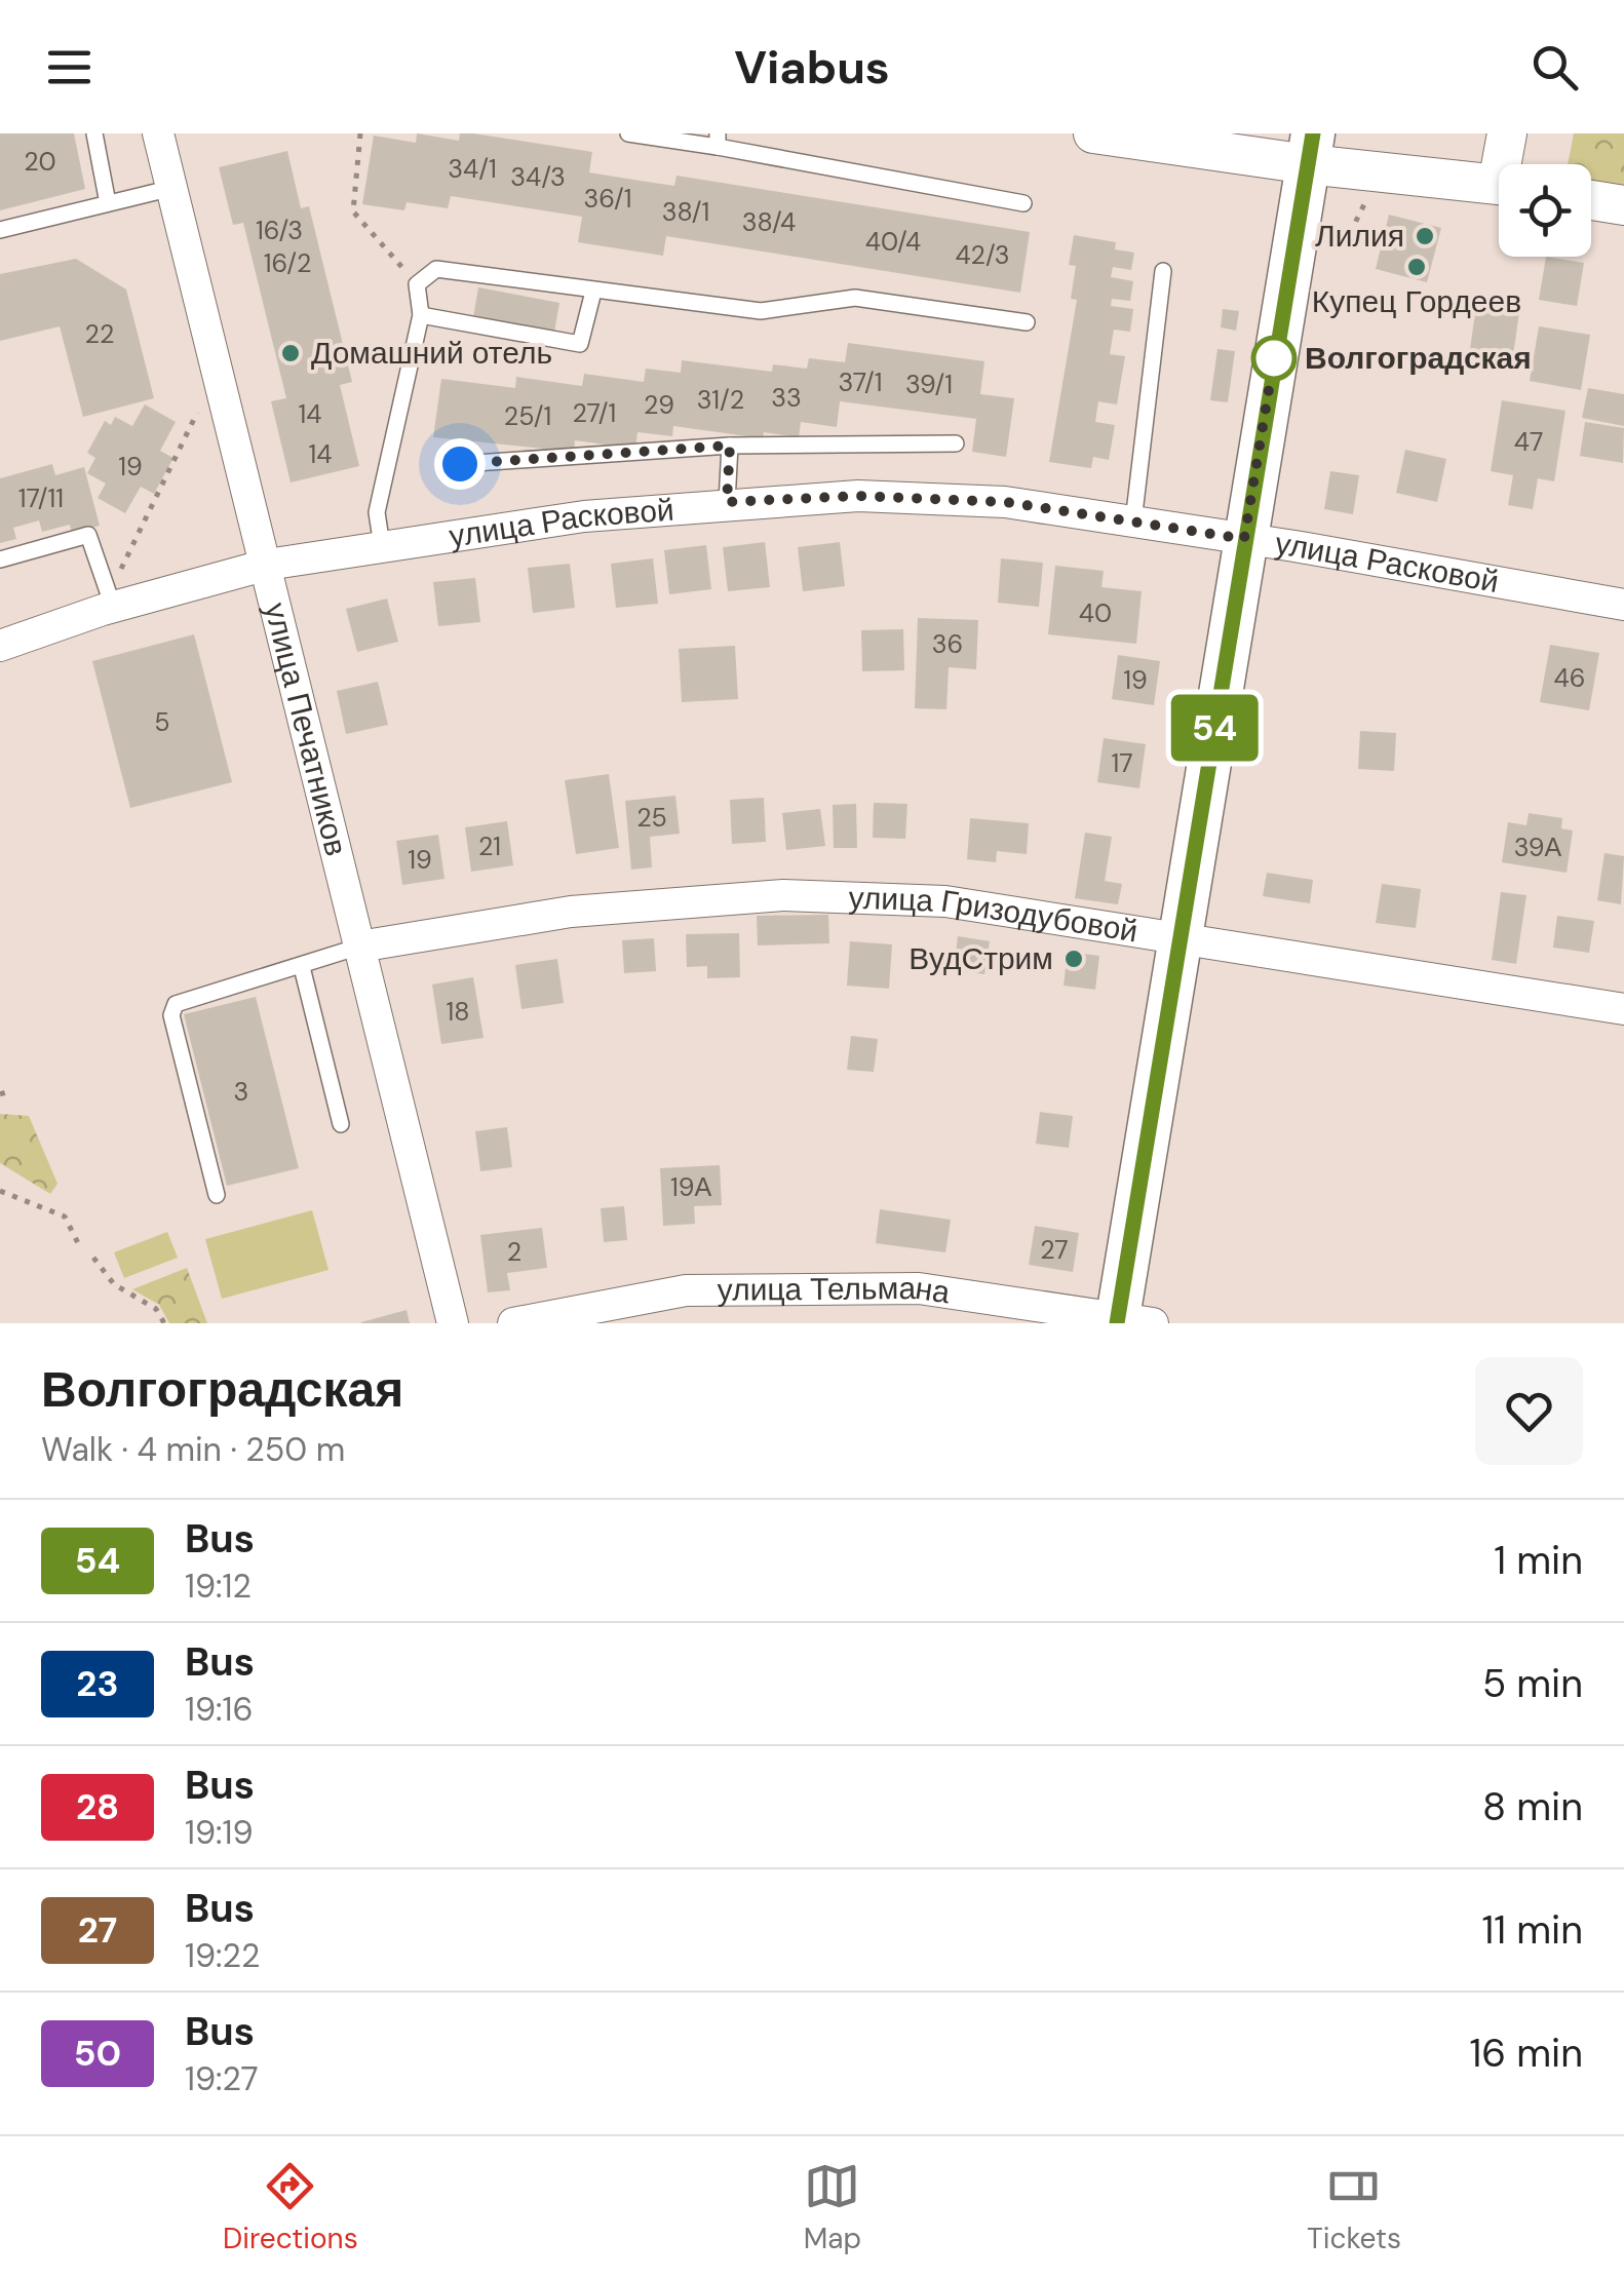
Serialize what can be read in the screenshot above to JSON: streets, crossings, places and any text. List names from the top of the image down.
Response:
{
  "streets": {
    "street": [
      "улица Расковой",
      "улица Печатников",
      "улица Гризодубовой",
      "улица Тельмана"
    ]
  },
  "crossings": [
    ["улица Расковой", "улица Печатников"],
    ["улица Печатников", "улица Гризодубовой"]
  ],
  "places": [
    "Лилия",
    "Купец Гордеев",
    "Домашний отель",
    "Волгоградская",
    "ВудСтрим"
  ],
  "lines": ["bus line 54"],
  "house_numbers": [
    "20",
    "34/1",
    "34/3",
    "36/1",
    "38/1",
    "38/4",
    "16/3",
    "40/4",
    "42/3",
    "16/2",
    "22",
    "37/1",
    "39/1",
    "33",
    "31/2",
    "29",
    "27/1",
    "14",
    "25/1",
    "47",
    "14",
    "19",
    "17/11",
    "40",
    "36",
    "46",
    "19",
    "5",
    "17",
    "25",
    "21",
    "39А",
    "19",
    "18",
    "3",
    "19А",
    "27",
    "2"
  ],
  "page": {
    "header": "Viabus",
    "on_map": "54",
    "heading": ["Волгоградская", "Walk · 4 min · 250 m"],
    "list": [
      {
        "mark": "54",
        "name": "Bus",
        "note": "19:12",
        "value": "1 min"
      },
      {
        "mark": "23",
        "name": "Bus",
        "note": "19:16",
        "value": "5 min"
      },
      {
        "mark": "28",
        "name": "Bus",
        "note": "19:19",
        "value": "8 min"
      },
      {
        "mark": "27",
        "name": "Bus",
        "note": "19:22",
        "value": "11 min"
      },
      {
        "mark": "50",
        "name": "Bus",
        "note": "19:27",
        "value": "16 min"
      }
    ],
    "tabs": ["Directions", "Map", "Tickets"]
  }
}
